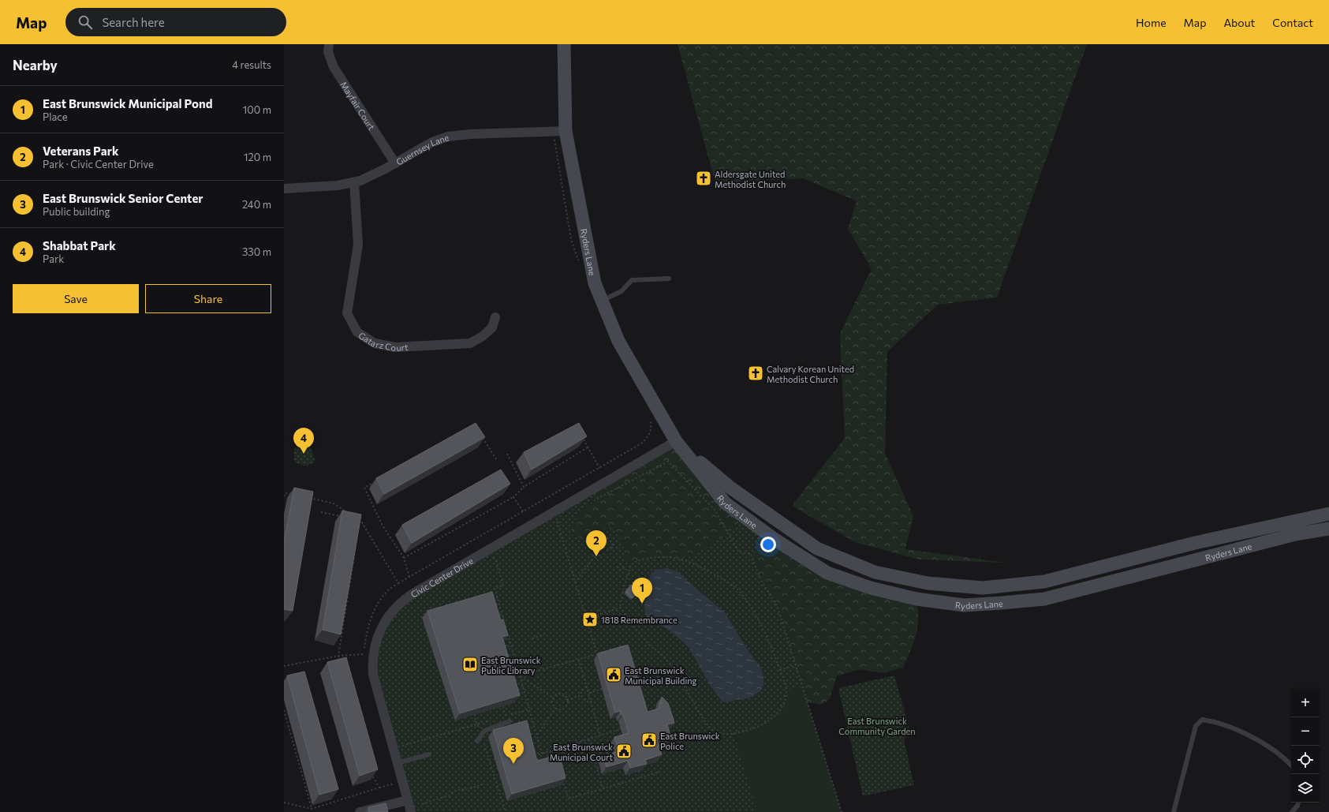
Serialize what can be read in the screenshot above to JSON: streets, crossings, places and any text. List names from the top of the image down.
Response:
{
  "streets": {
    "main road": ["Ryders Lane"],
    "street": [
      "Mayfair Court",
      "Guernsey Lane",
      "Gatarz Court",
      "Civic Center Drive"
    ]
  },
  "crossings": [
    ["Mayfair Court", "Guernsey Lane"],
    ["Guernsey Lane", "Ryders Lane"],
    ["Guernsey Lane", "Gatarz Court"],
    ["Ryders Lane", "Civic Center Drive"]
  ],
  "parks": ["East Brunswick Community Garden"],
  "places": {
    "church": ["Aldersgate United Methodist Church", "Calvary Korean United Methodist Church"],
    "place": ["1818 Remembrance"],
    "library": ["East Brunswick Public Library"],
    "public building": ["East Brunswick Municipal Building", "East Brunswick Police", "East Brunswick Municipal Court"]
  },
  "page": {
    "header": "Map",
    "search": "Search here",
    "nav": [
      "Home",
      "Map",
      "About",
      "Contact"
    ],
    "heading": ["Nearby", "4 results"],
    "list": [
      {
        "mark": "1",
        "name": "East Brunswick Municipal Pond",
        "note": "Place",
        "value": "100 m"
      },
      {
        "mark": "2",
        "name": "Veterans Park",
        "note": "Park · Civic Center Drive",
        "value": "120 m"
      },
      {
        "mark": "3",
        "name": "East Brunswick Senior Center",
        "note": "Public building",
        "value": "240 m"
      },
      {
        "mark": "4",
        "name": "Shabbat Park",
        "note": "Park",
        "value": "330 m"
      }
    ],
    "buttons": ["Save", "Share"],
    "pins": [
      "4",
      "2",
      "1",
      "3"
    ],
    "map_buttons": ["+", "−"]
  }
}
